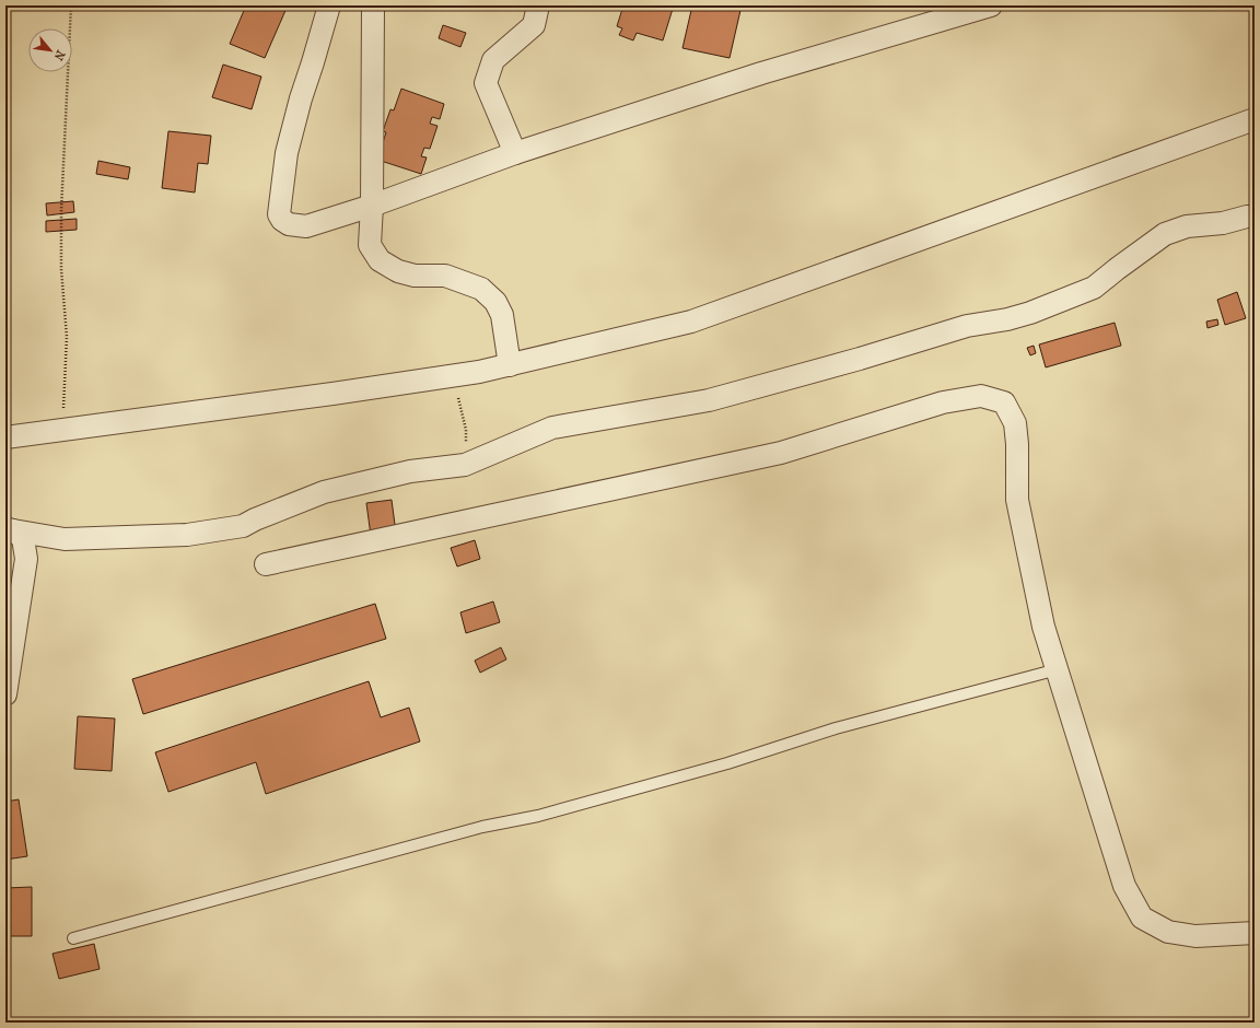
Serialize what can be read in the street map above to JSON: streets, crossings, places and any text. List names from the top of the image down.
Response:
{
  "north": "bottom right"
}
